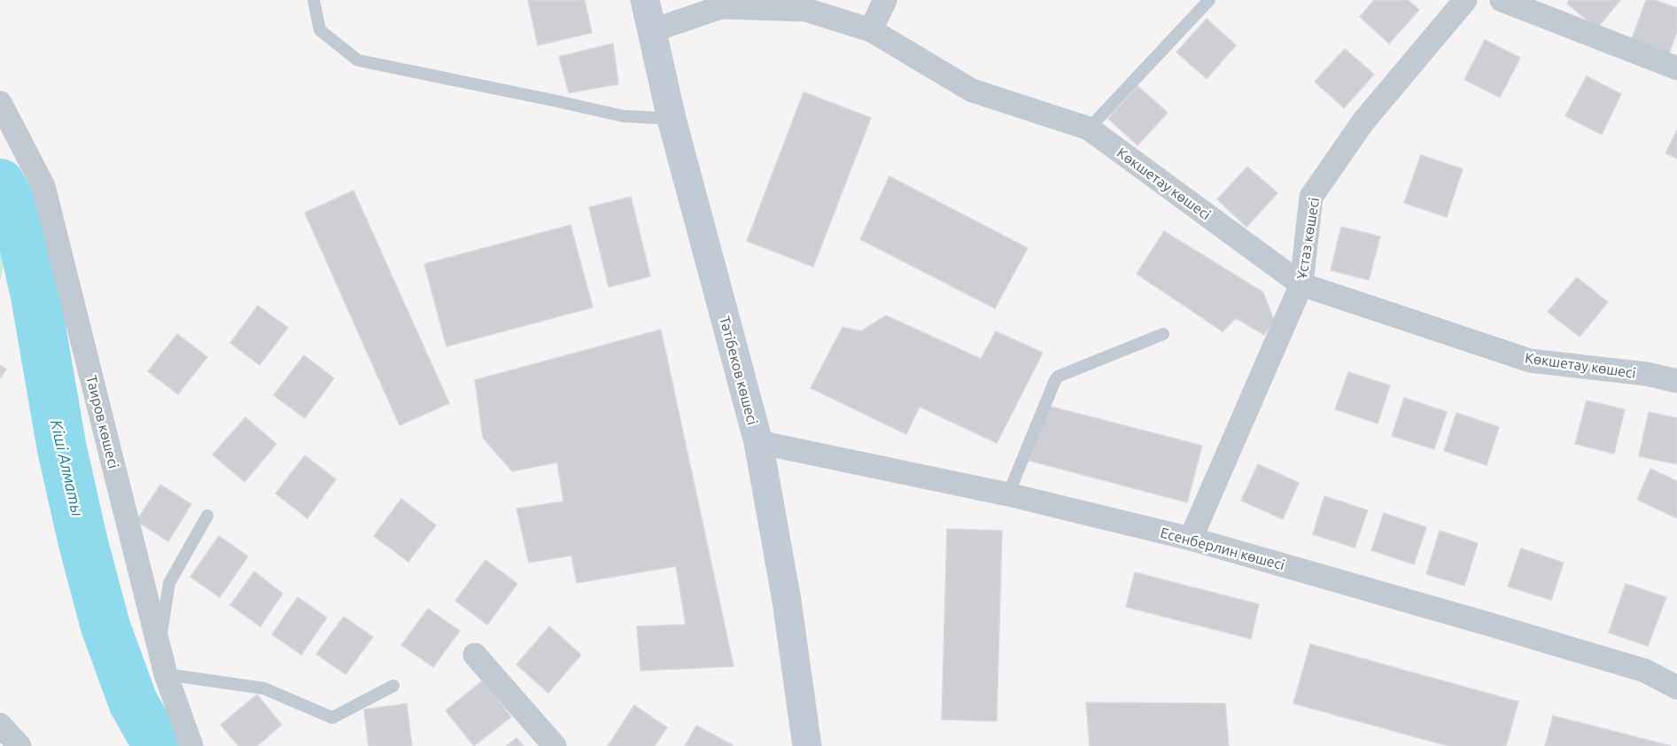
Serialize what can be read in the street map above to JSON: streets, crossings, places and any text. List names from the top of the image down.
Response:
{
  "streets": {
    "main road": ["Тәтібеков көшесі"],
    "street": [
      "Көкшетау көшесі",
      "Ұстаз көшесі",
      "Таиров көшесі",
      "Есенберлин көшесі"
    ]
  },
  "crossings": [
    ["Көкшетау көшесі", "Ұстаз көшесі"],
    ["Көкшетау көшесі", "Тәтібеков көшесі"],
    ["Ұстаз көшесі", "Есенберлин көшесі"],
    ["Тәтібеков көшесі", "Есенберлин көшесі"]
  ],
  "water": ["Кіші Алматы"]
}
